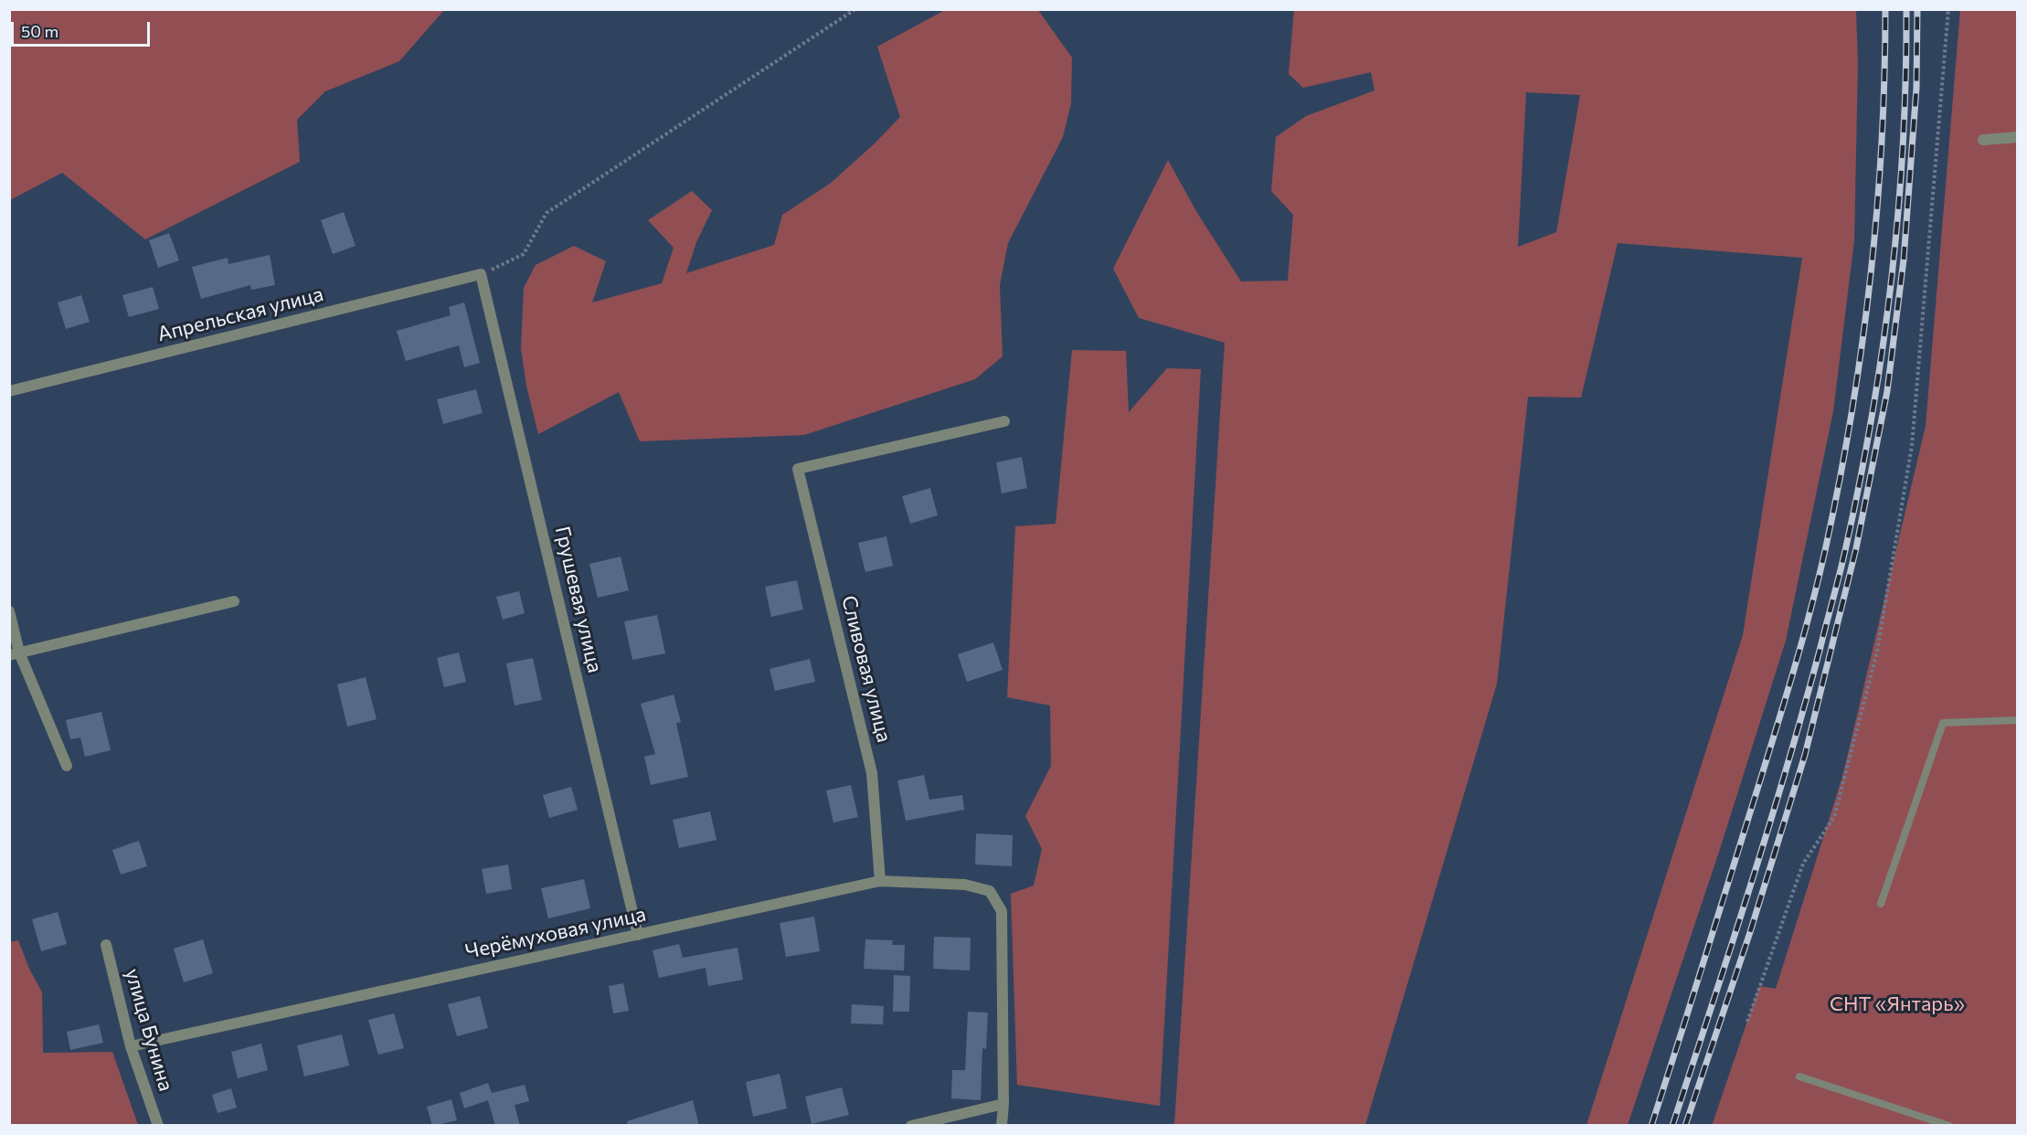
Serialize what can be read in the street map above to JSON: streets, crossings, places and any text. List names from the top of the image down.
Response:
{
  "streets": {
    "street": [
      "Апрельская улица",
      "Грушевая улица",
      "Сливовая улица",
      "Черёмуховая улица",
      "улица Бунина"
    ]
  },
  "crossings": [
    ["Апрельская улица", "Грушевая улица"],
    ["Грушевая улица", "Черёмуховая улица"],
    ["Сливовая улица", "Черёмуховая улица"],
    ["Черёмуховая улица", "улица Бунина"]
  ],
  "parks": ["СНТ «Янтарь»"],
  "scale_bar": "50 m"
}
